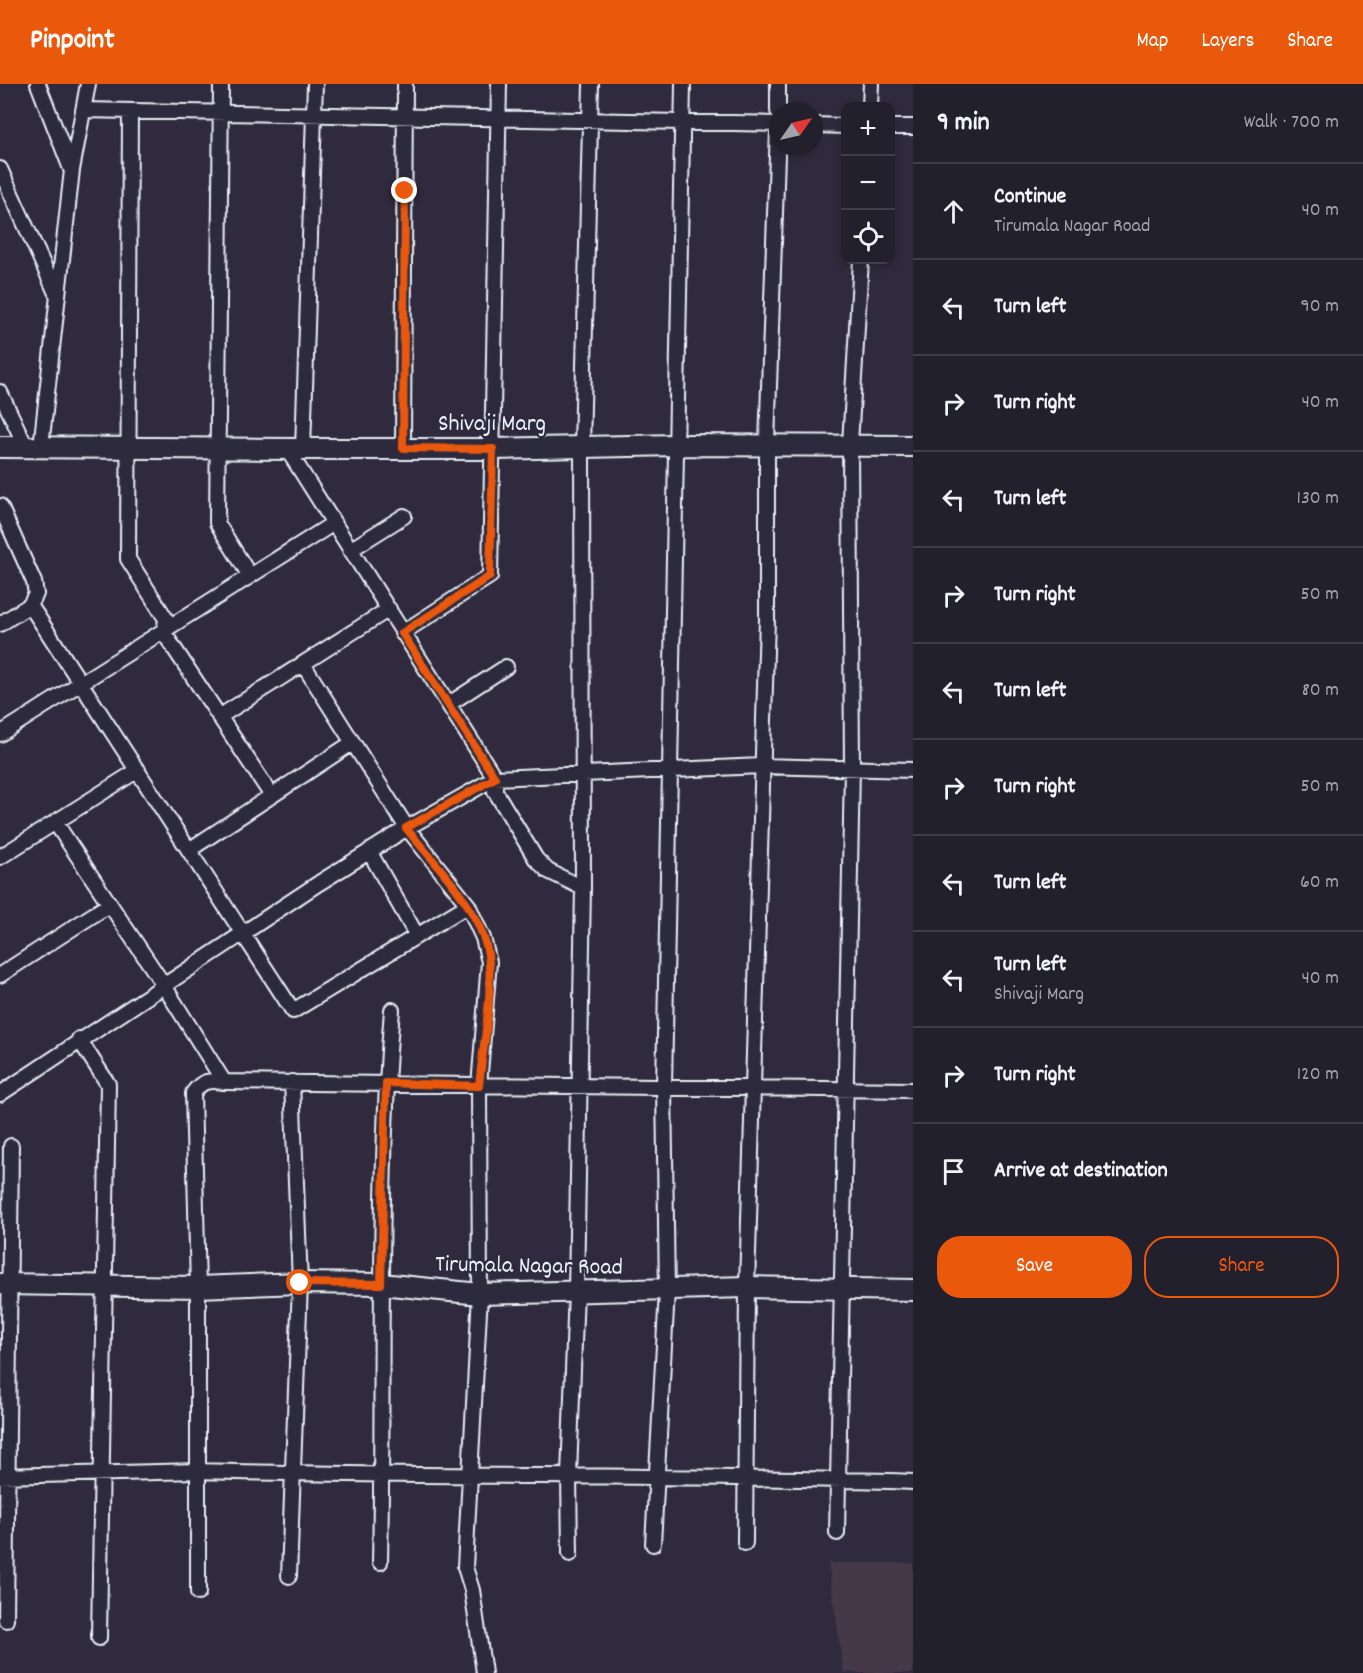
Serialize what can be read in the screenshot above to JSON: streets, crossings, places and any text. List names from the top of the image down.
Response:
{
  "streets": {
    "street": ["Shivaji Marg", "Tirumala Nagar Road"]
  },
  "north": "top right",
  "page": {
    "header": "Pinpoint",
    "nav": ["Map", "Layers", "Share"],
    "heading": ["9 min", "Walk · 700 m"],
    "map_buttons": ["+", "−"],
    "list": [
      ["Continue", "Tirumala Nagar Road", "40 m"],
      ["Turn left", "90 m"],
      ["Turn right", "40 m"],
      ["Turn left", "130 m"],
      ["Turn right", "50 m"],
      ["Turn left", "80 m"],
      ["Turn right", "50 m"],
      ["Turn left", "60 m"],
      ["Turn left", "Shivaji Marg", "40 m"],
      ["Turn right", "120 m"],
      "Arrive at destination"
    ],
    "buttons": ["Save", "Share"]
  }
}
